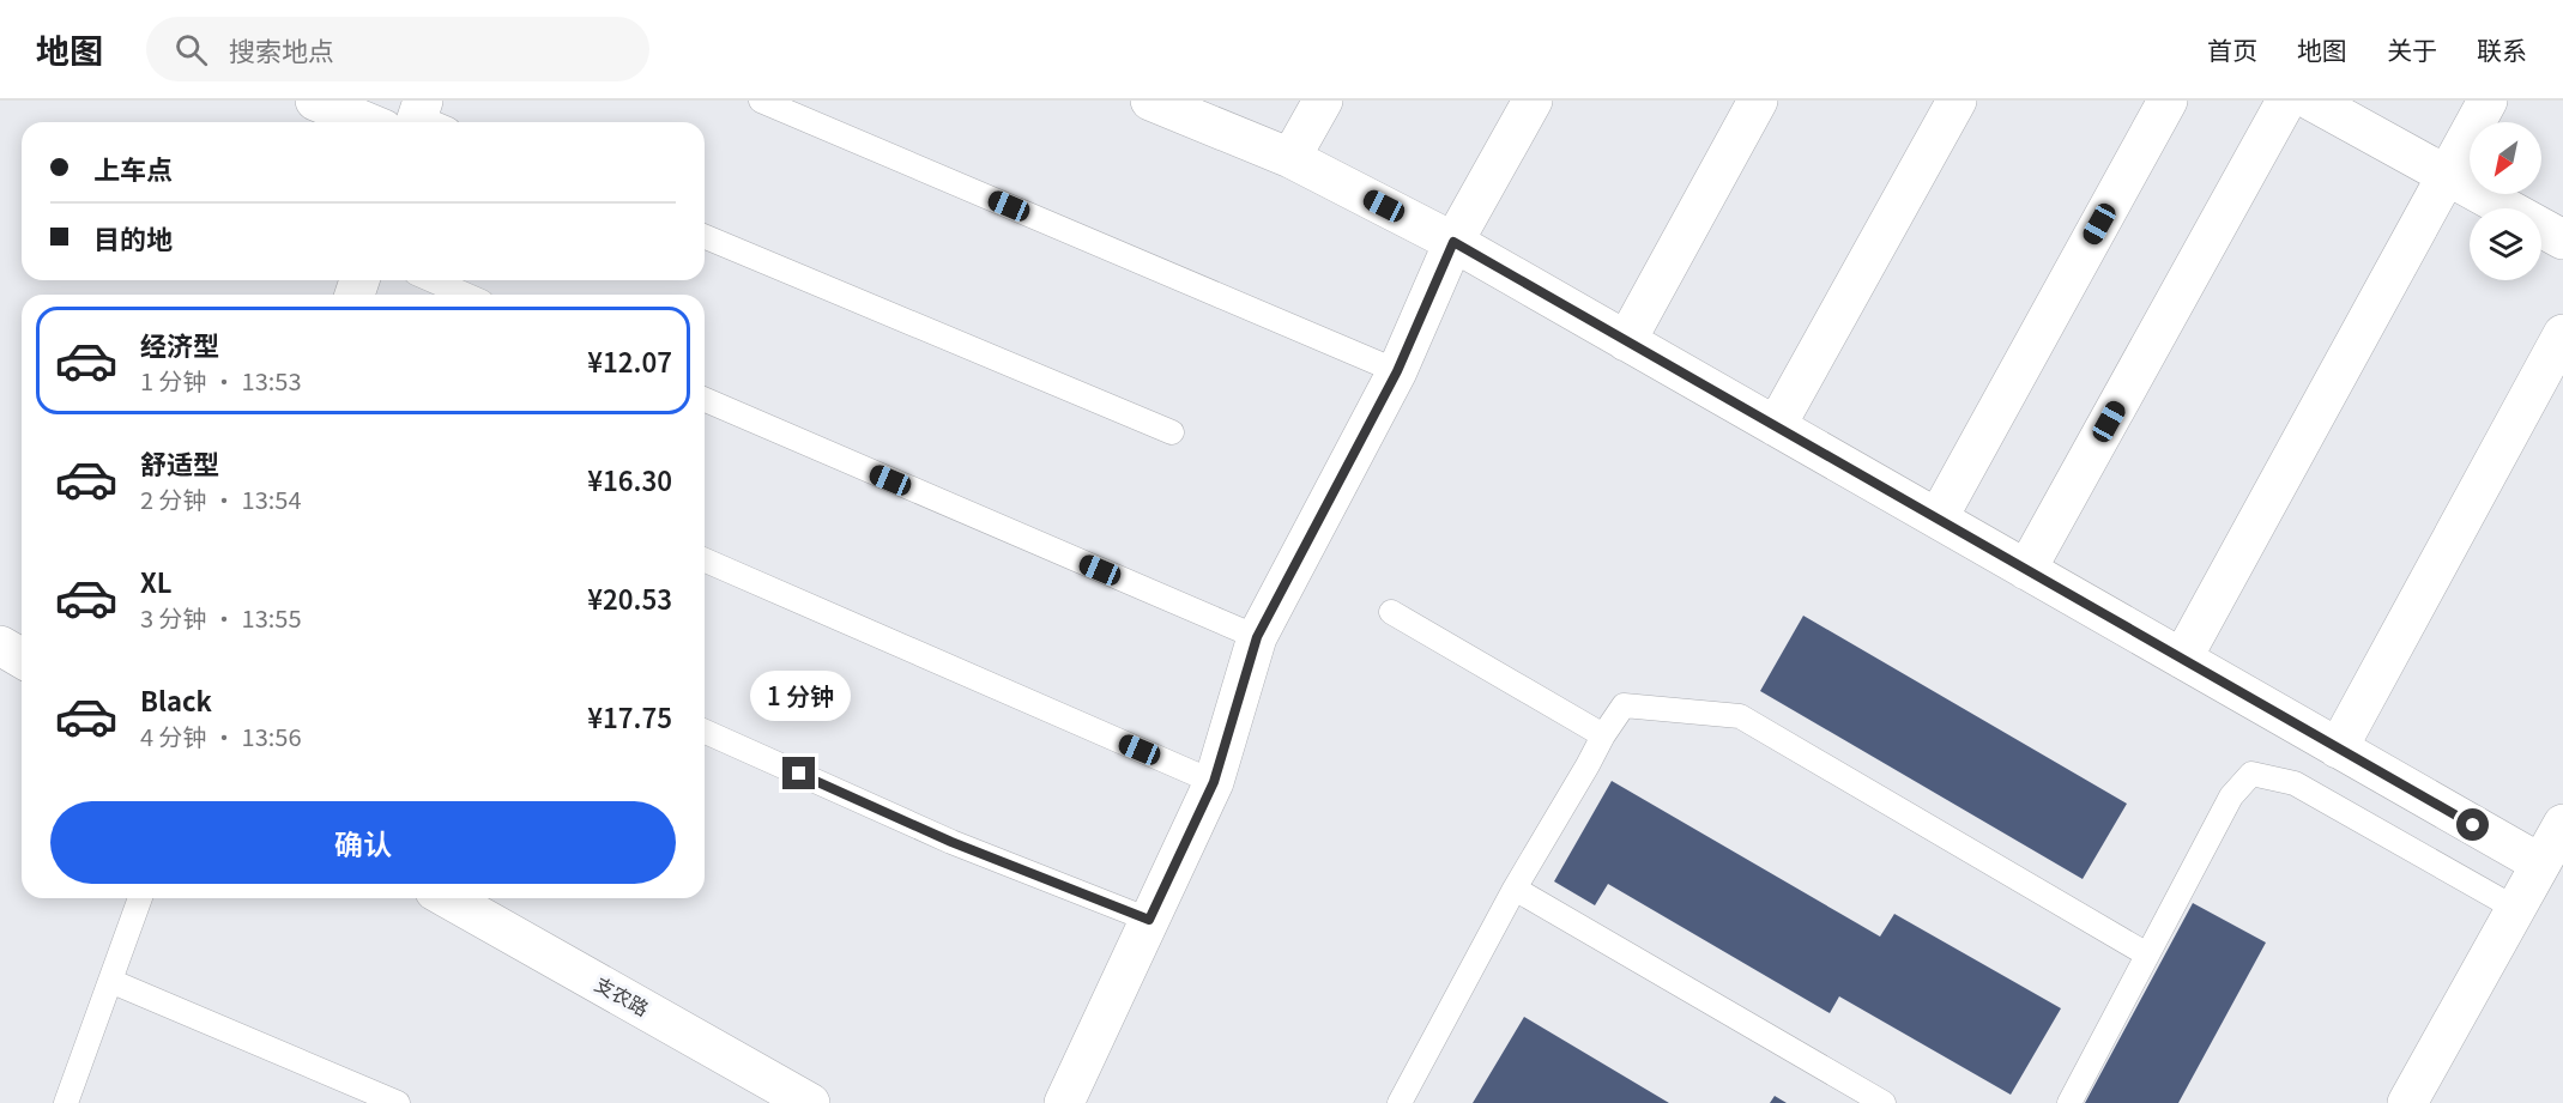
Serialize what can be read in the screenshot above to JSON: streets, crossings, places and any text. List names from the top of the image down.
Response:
{
  "streets": {
    "street": ["支农路"]
  },
  "north": "bottom left",
  "page": {
    "header": "地图",
    "search": "搜索地点",
    "nav": [
      "首页",
      "地图",
      "关于",
      "联系"
    ],
    "banner": ["上车点", "目的地"],
    "list": [
      {
        "name": "经济型",
        "note": "1 分钟 · 13:53",
        "value": "¥12.07"
      },
      {
        "name": "舒适型",
        "note": "2 分钟 · 13:54",
        "value": "¥16.30"
      },
      {
        "name": "XL",
        "note": "3 分钟 · 13:55",
        "value": "¥20.53"
      },
      {
        "name": "Black",
        "note": "4 分钟 · 13:56",
        "value": "¥17.75"
      }
    ],
    "bubble": "1 分钟",
    "buttons": "确认"
  }
}
